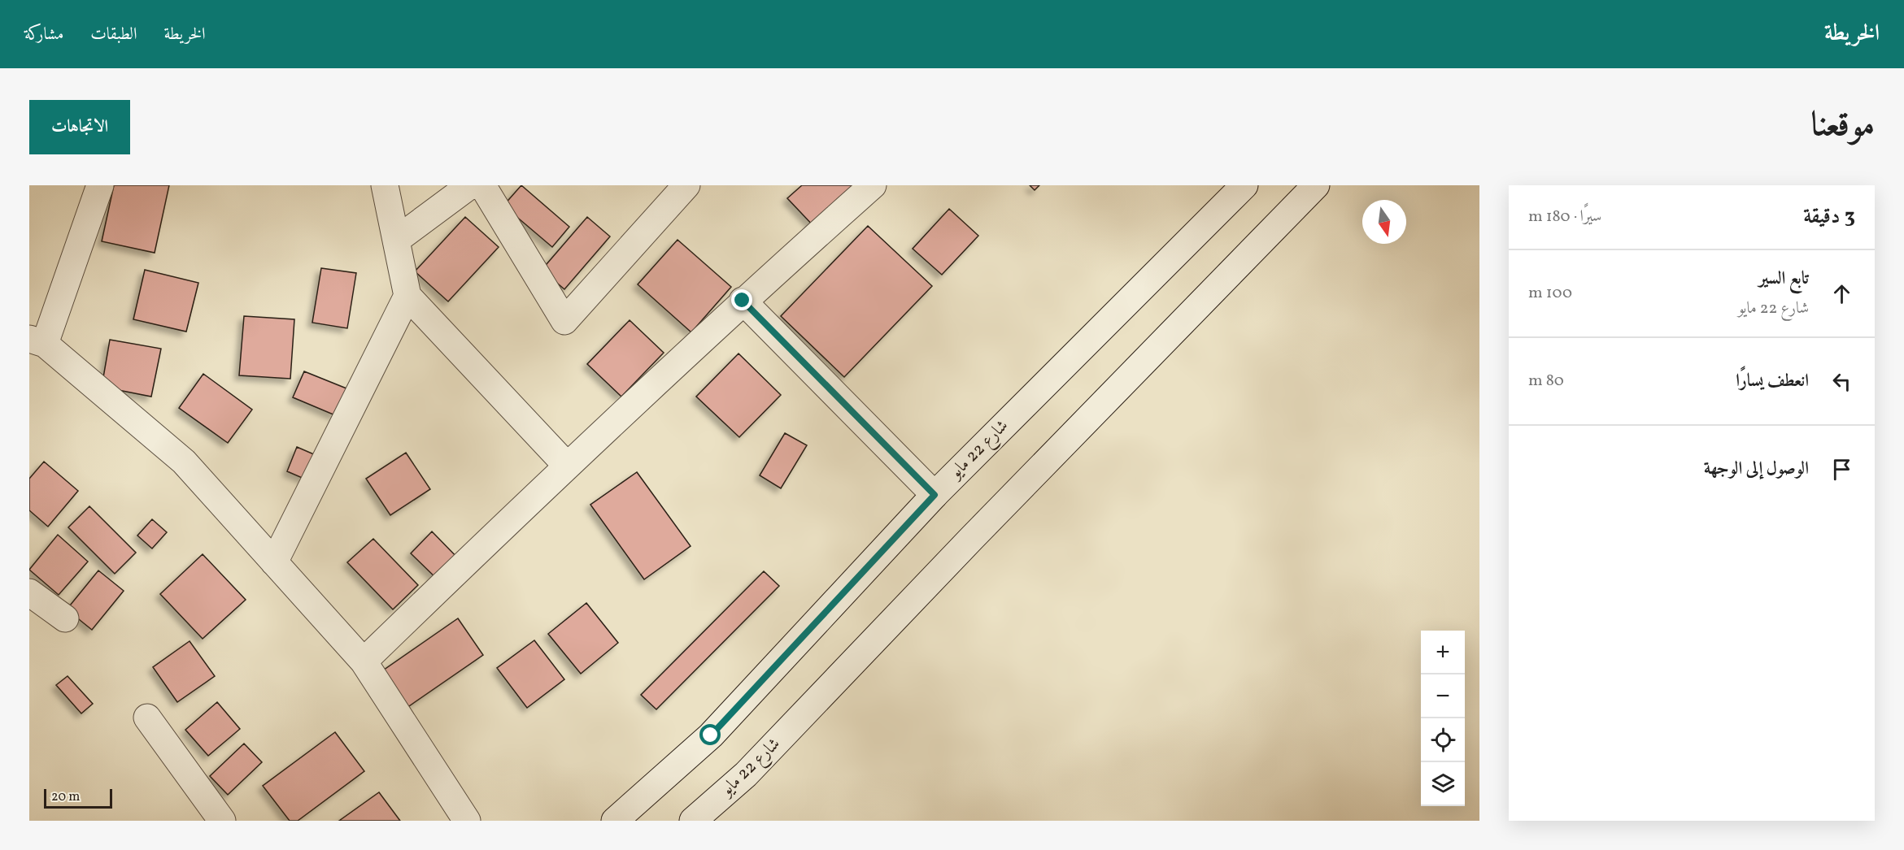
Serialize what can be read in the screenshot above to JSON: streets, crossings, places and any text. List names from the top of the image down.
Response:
{
  "streets": {
    "street": ["شارع 22 مايو"]
  },
  "scale_bar": "20 m",
  "north": "bottom",
  "page": {
    "header": "الخريطة",
    "nav": ["الخريطة", "الطبقات", "مشاركة"],
    "title": "موقعنا",
    "buttons": "الاتجاهات",
    "heading": ["3 دقيقة", "سيرًا · 180 m"],
    "list": [
      ["تابع السير", "شارع 22 مايو", "100 m"],
      ["انعطف يسارًا", "80 m"],
      "الوصول إلى الوجهة"
    ],
    "map_buttons": ["+", "−"],
    "scale": "20 m"
  }
}
